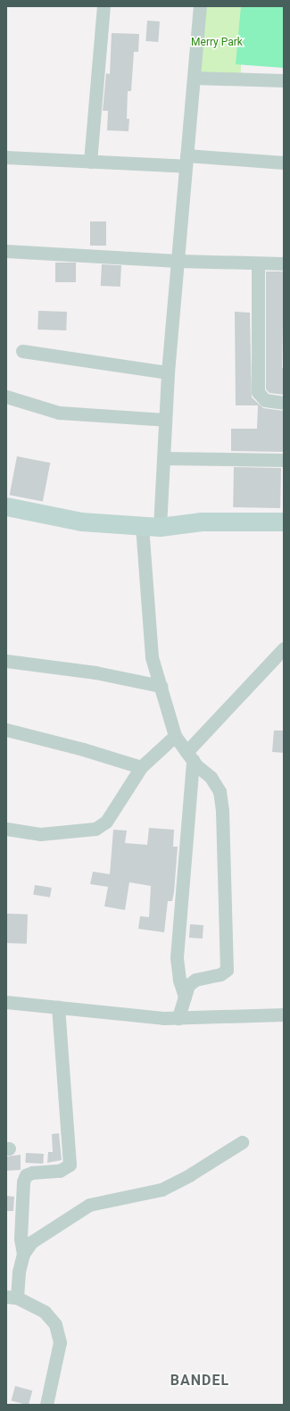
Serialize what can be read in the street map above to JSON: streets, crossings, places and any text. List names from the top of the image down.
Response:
{
  "districts": ["BANDEL"],
  "parks": ["Merry Park"]
}
